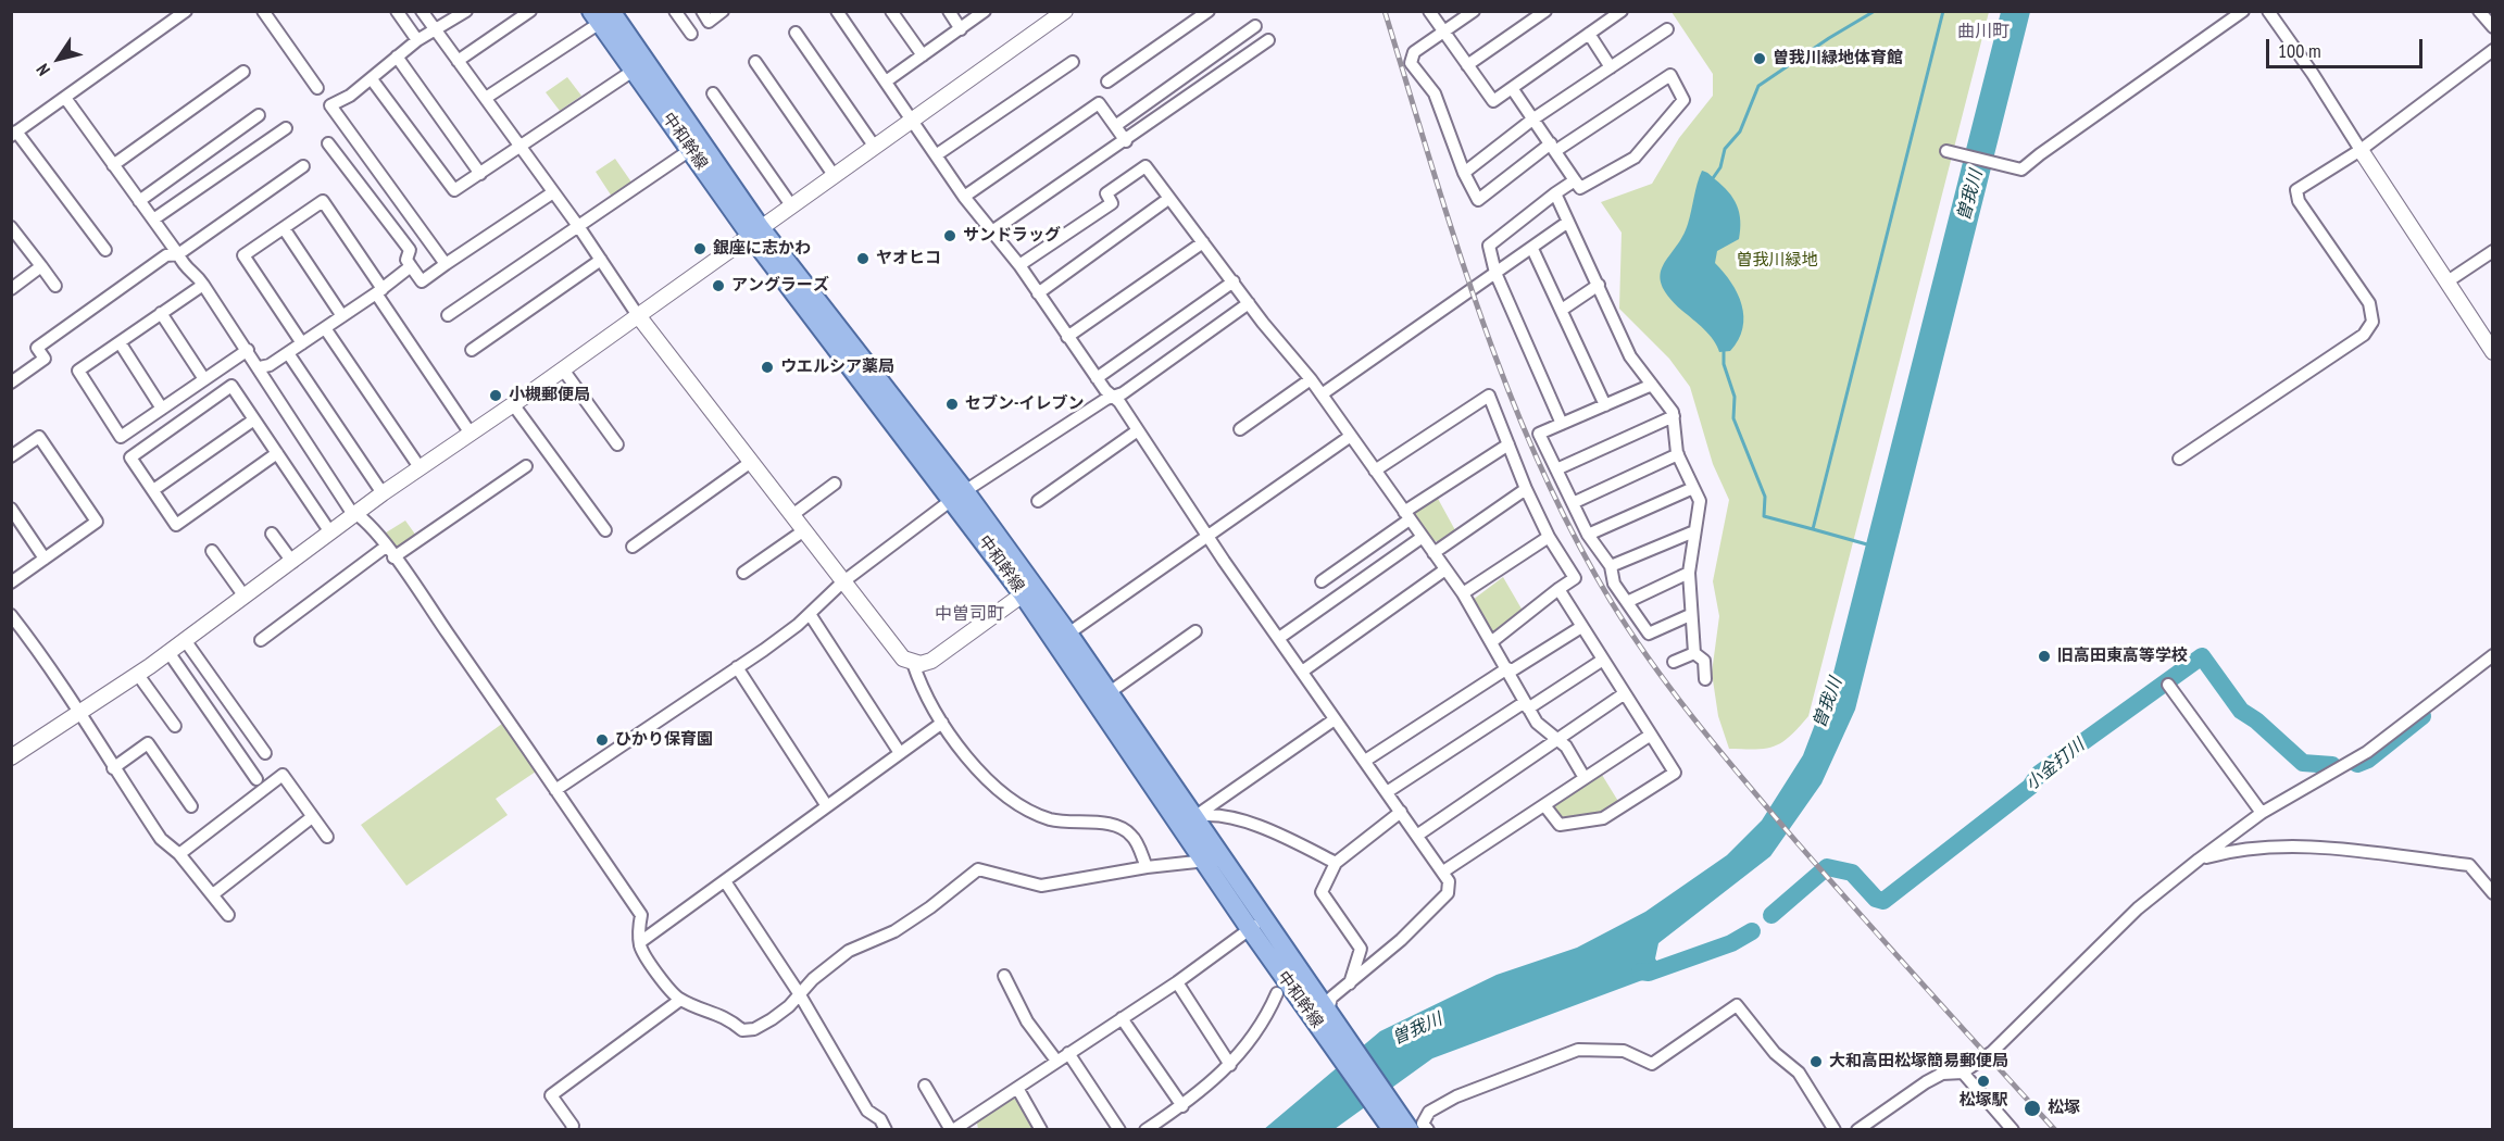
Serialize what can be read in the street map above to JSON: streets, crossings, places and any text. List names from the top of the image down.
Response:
{
  "streets": {
    "main road": ["中和幹線"]
  },
  "districts": ["曲川町", "中曽司町"],
  "water": ["曽我川", "小金打川"],
  "parks": ["曽我川緑地"],
  "places": [
    "曽我川緑地体育館",
    "サンドラッグ",
    "銀座に志かわ",
    "ヤオヒコ",
    "アングラーズ",
    "ウエルシア薬局",
    "小槻郵便局",
    "セブン-イレブン",
    "旧高田東高等学校",
    "ひかり保育園",
    "大和高田松塚簡易郵便局",
    "松塚駅",
    "松塚"
  ],
  "scale_bar": "100 m",
  "north": "bottom left"
}
